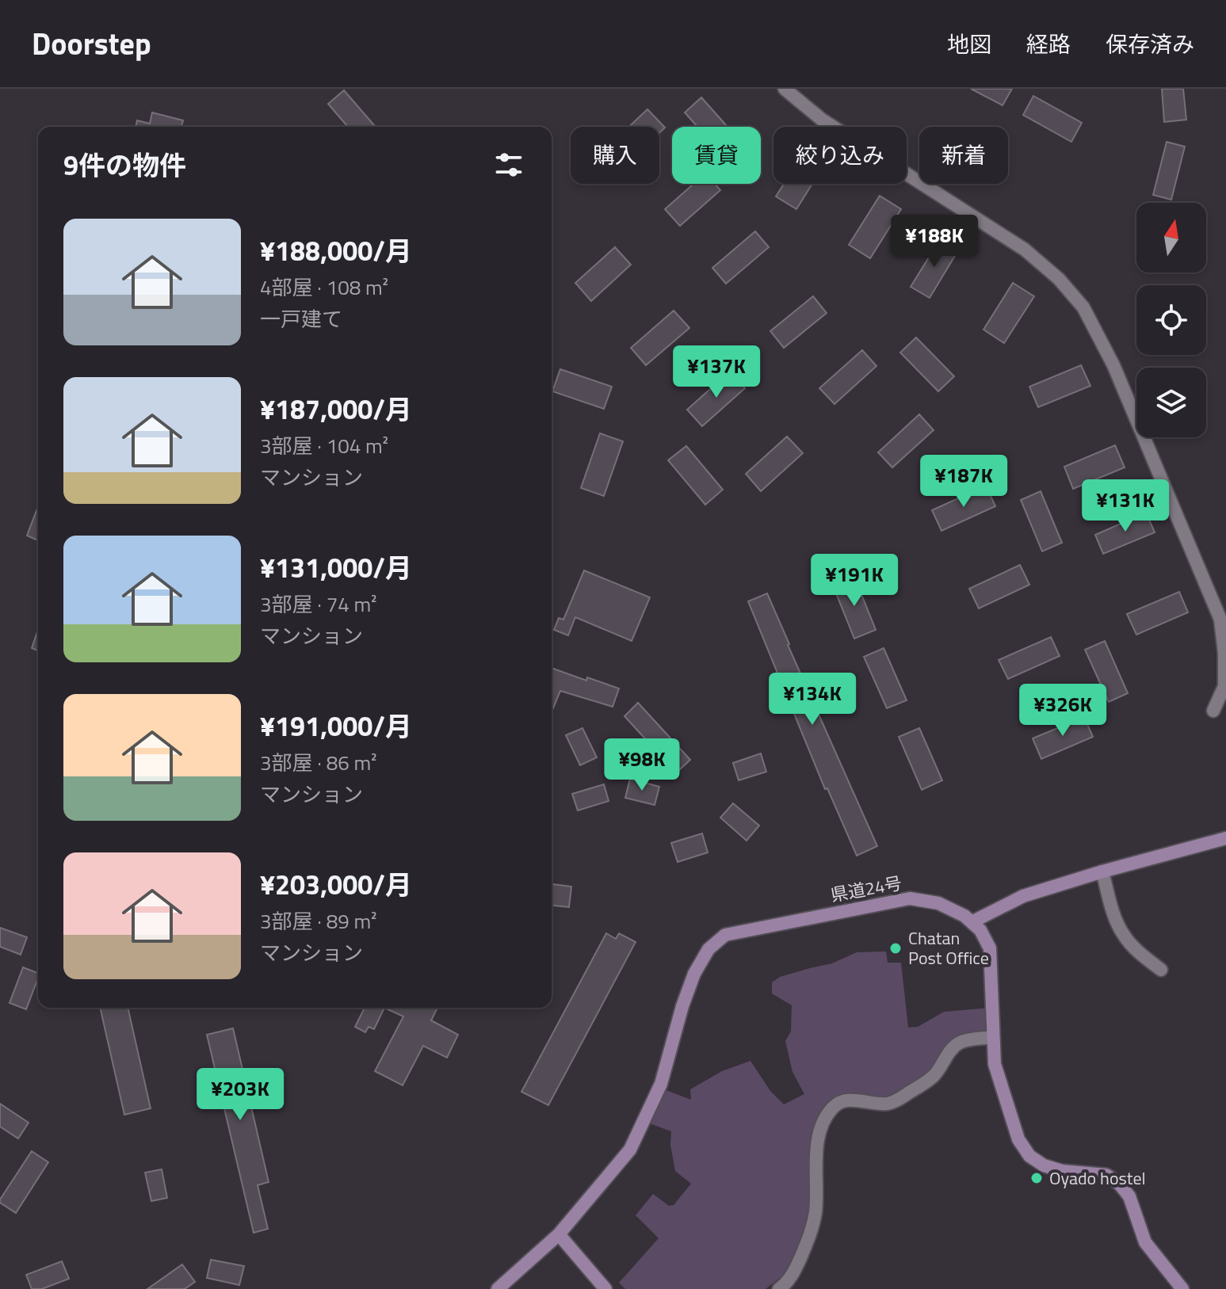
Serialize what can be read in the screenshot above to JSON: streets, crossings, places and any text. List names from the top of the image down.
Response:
{
  "streets": {
    "main road": ["県道24号"]
  },
  "places": ["Chatan Post Office", "Oyado hostel"],
  "north": "top",
  "page": {
    "header": "Doorstep",
    "nav": ["地図", "経路", "保存済み"],
    "chip": [
      "購入",
      "賃貸",
      "絞り込み",
      "新着"
    ],
    "heading": "9件の物件",
    "list": [
      {
        "name": "¥188,000/月",
        "note": "4部屋 · 108 m² · 一戸建て"
      },
      {
        "name": "¥187,000/月",
        "note": "3部屋 · 104 m² · マンション"
      },
      {
        "name": "¥131,000/月",
        "note": "3部屋 · 74 m² · マンション"
      },
      {
        "name": "¥191,000/月",
        "note": "3部屋 · 86 m² · マンション"
      },
      {
        "name": "¥203,000/月",
        "note": "3部屋 · 89 m² · マンション"
      }
    ],
    "price": [
      "¥188K",
      "¥137K",
      "¥187K",
      "¥131K",
      "¥191K",
      "¥134K",
      "¥326K",
      "¥98K",
      "¥203K"
    ]
  }
}
